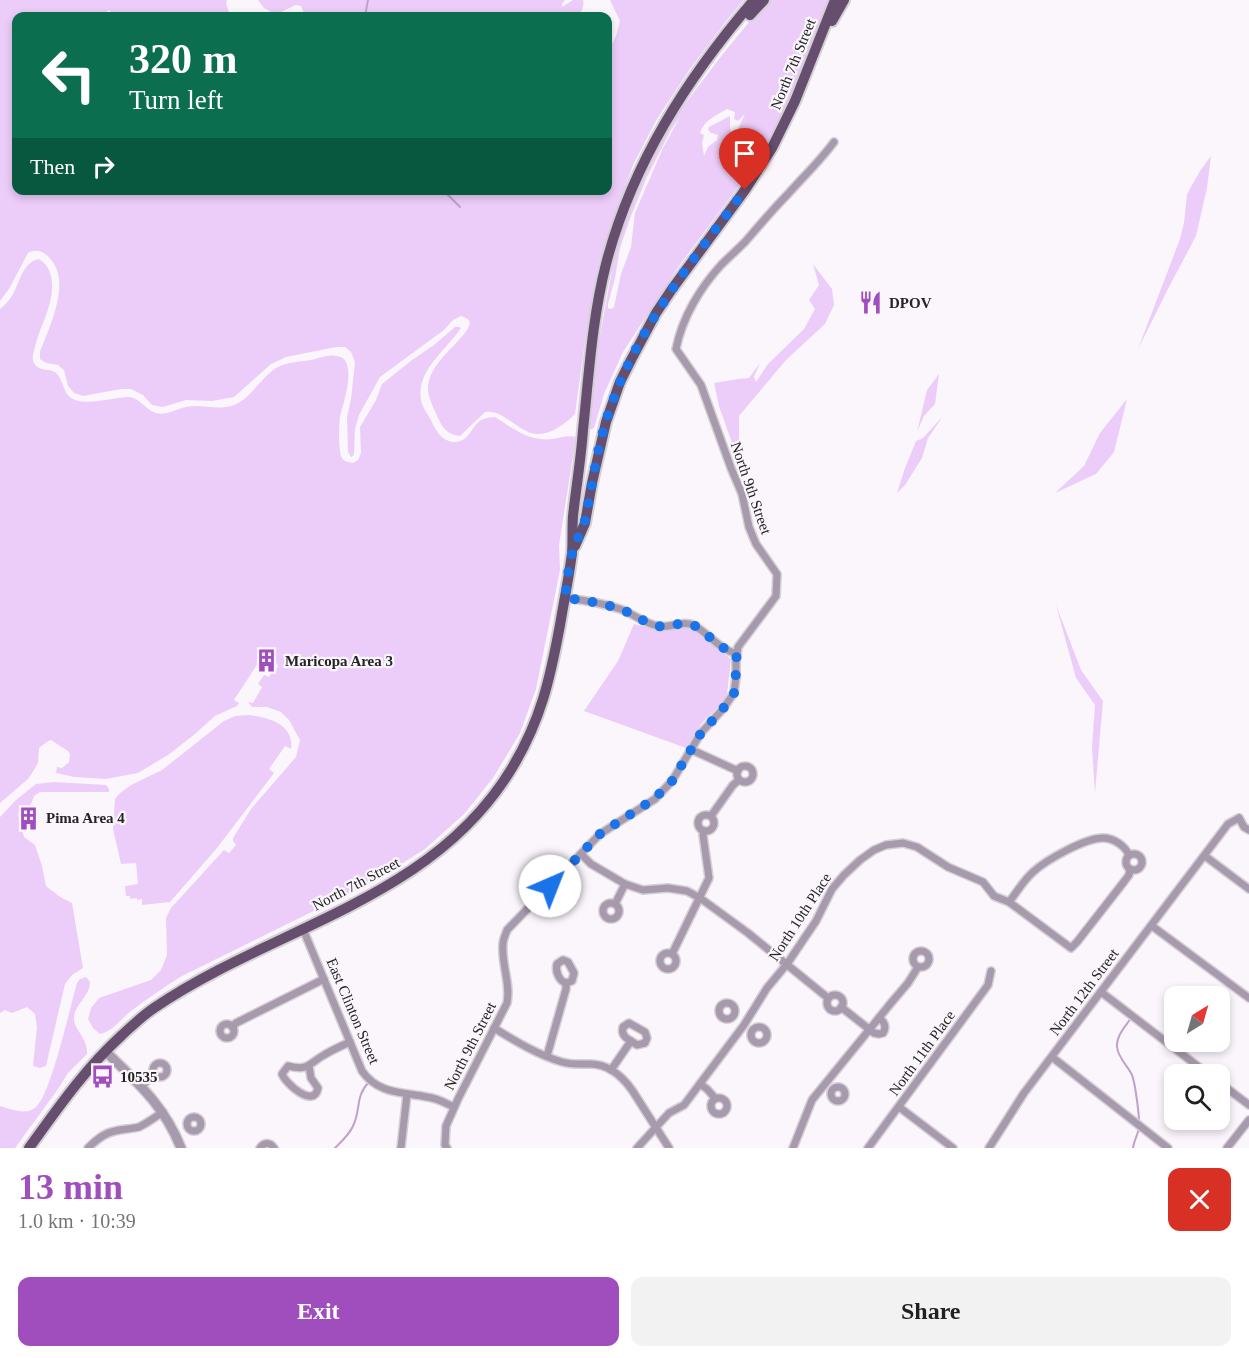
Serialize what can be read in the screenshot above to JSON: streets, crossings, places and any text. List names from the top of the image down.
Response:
{
  "streets": {
    "main road": ["North 7th Street"],
    "street": [
      "North 9th Street",
      "North 10th Place",
      "North 12th Street",
      "East Clinton Street",
      "North 11th Place"
    ]
  },
  "crossings": [
    ["North 7th Street", "East Clinton Street"],
    ["North 9th Street", "East Clinton Street"]
  ],
  "places": {
    "restaurant": ["DPOV"],
    "building": ["Maricopa Area 3", "Pima Area 4"],
    "bus stop": ["10535"]
  },
  "north": "top right",
  "page": {
    "turn": ["320 m", "Turn left"],
    "then": "Then",
    "heading": ["13 min", "1.0 km · 10:39"],
    "buttons": ["Exit", "Share"]
  }
}
